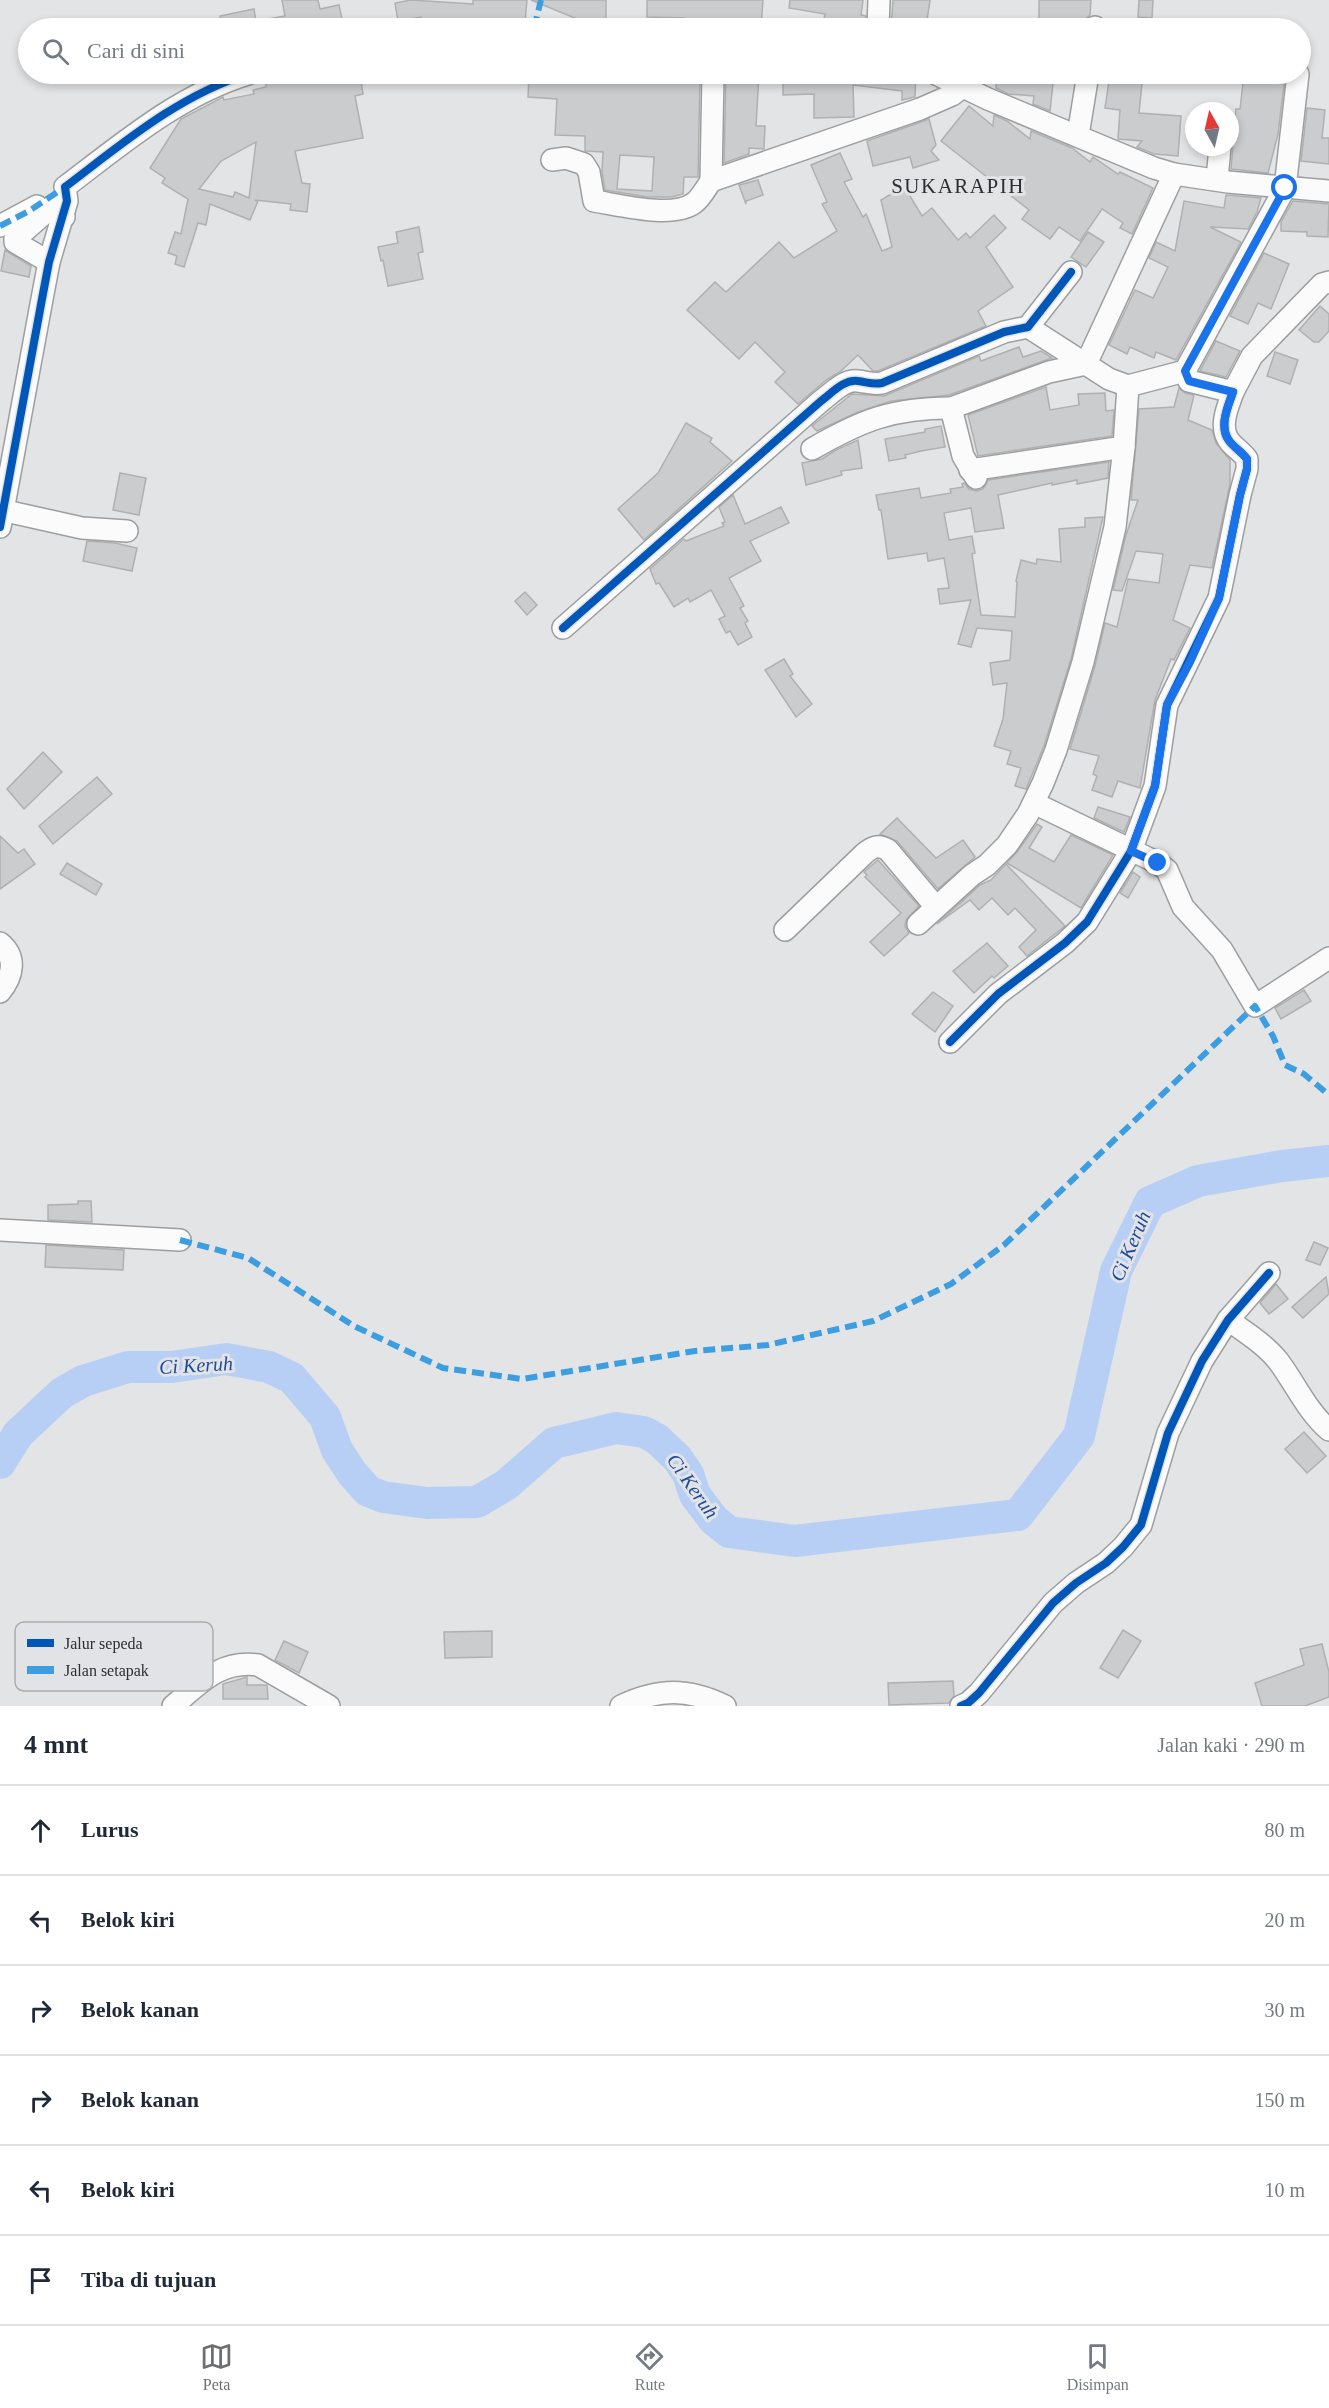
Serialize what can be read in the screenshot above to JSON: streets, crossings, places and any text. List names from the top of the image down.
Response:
{
  "districts": ["SUKARAPIH"],
  "water": ["Ci Keruh"],
  "legend": ["Jalur sepeda", "Jalan setapak"],
  "north": "top",
  "page": {
    "search": "Cari di sini",
    "heading": ["4 mnt", "Jalan kaki · 290 m"],
    "list": [
      ["Lurus", "80 m"],
      ["Belok kiri", "20 m"],
      ["Belok kanan", "30 m"],
      ["Belok kanan", "150 m"],
      ["Belok kiri", "10 m"],
      "Tiba di tujuan"
    ],
    "nav": ["Peta", "Rute", "Disimpan"]
  }
}
